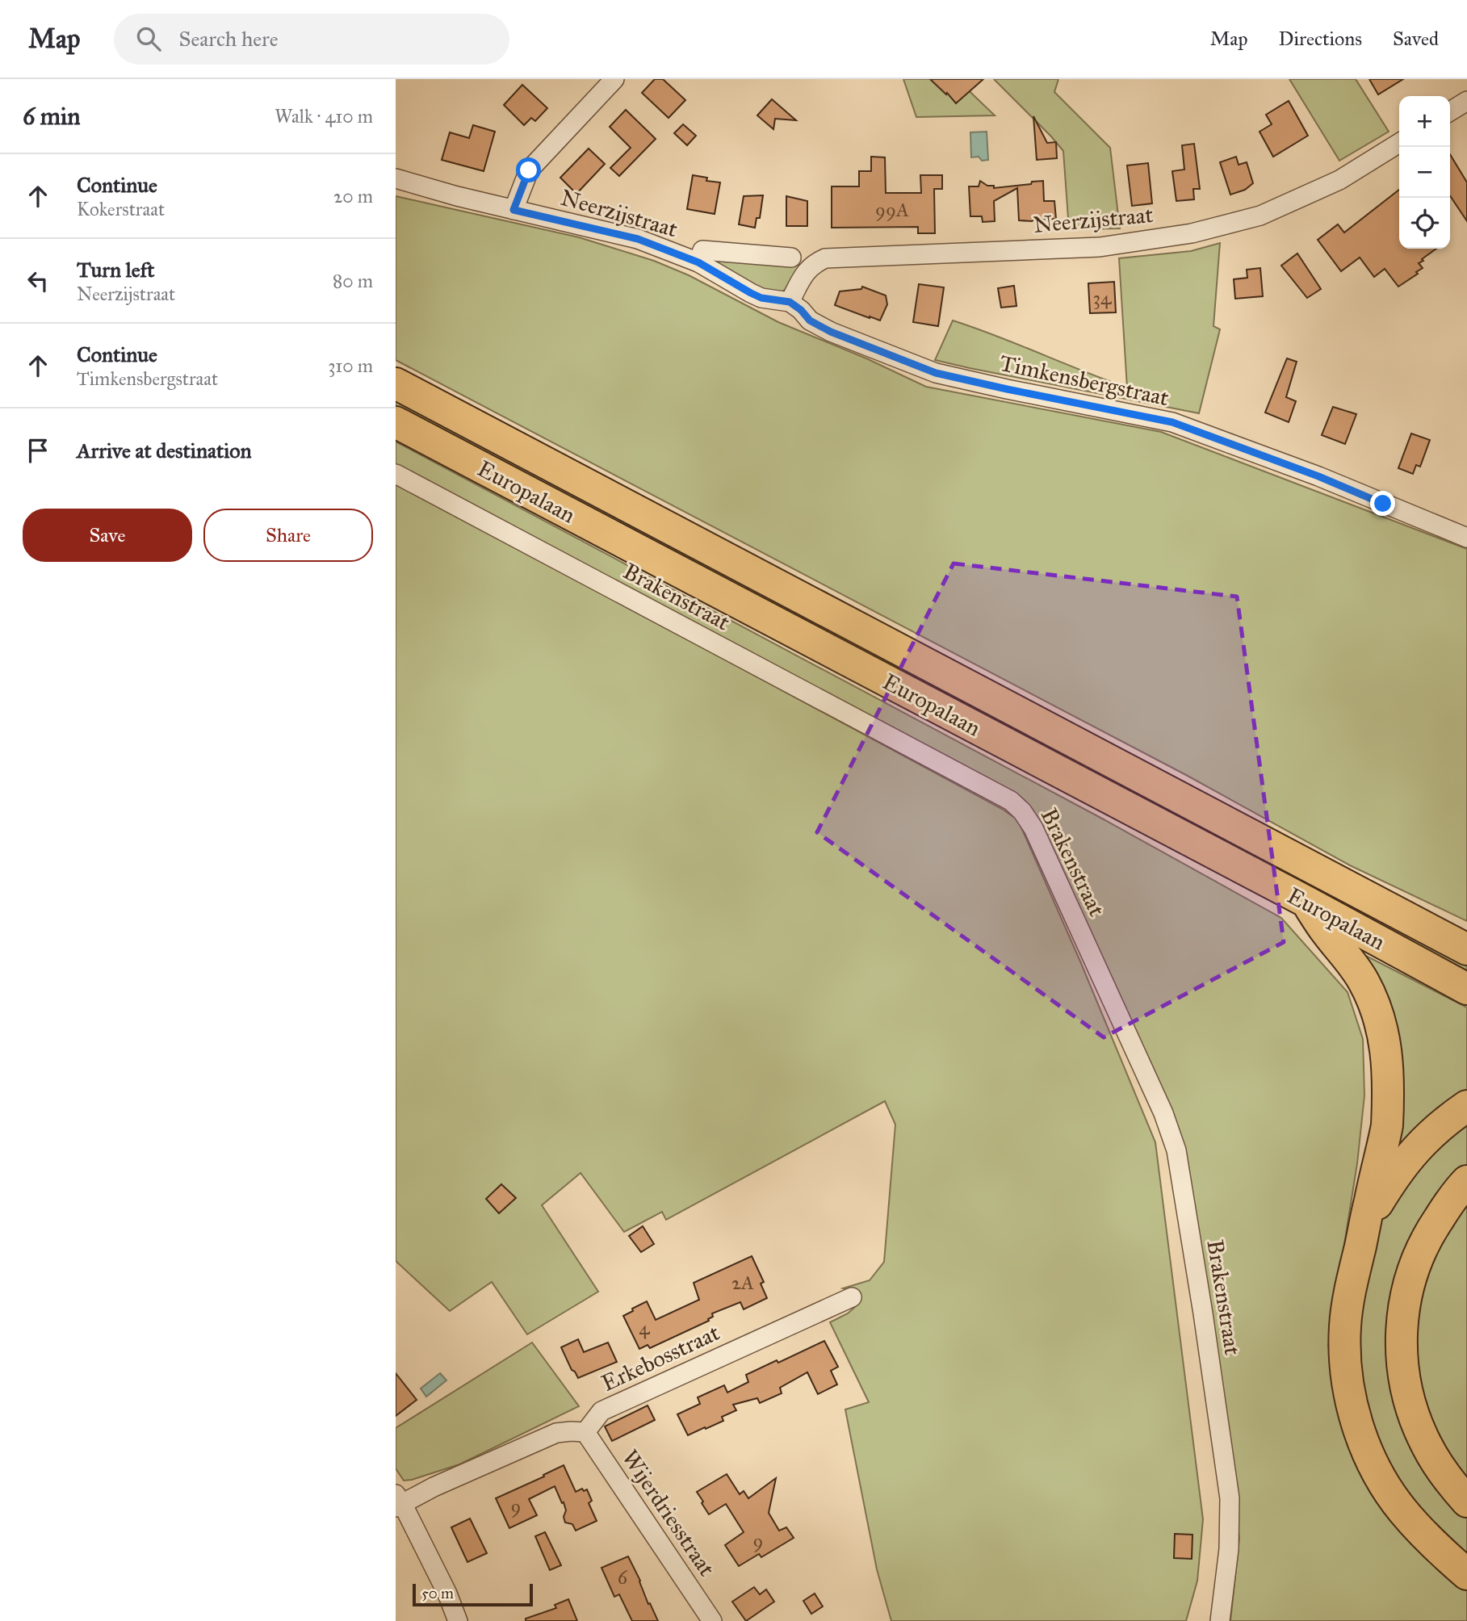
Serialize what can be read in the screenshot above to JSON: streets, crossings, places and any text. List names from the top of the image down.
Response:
{
  "streets": {
    "highway": ["Europalaan"],
    "street": [
      "Neerzijstraat",
      "Timkensbergstraat",
      "Brakenstraat",
      "Erkebosstraat",
      "Wijerdriesstraat"
    ]
  },
  "crossings": [
    ["Neerzijstraat", "Timkensbergstraat"],
    ["Erkebosstraat", "Wijerdriesstraat"]
  ],
  "house_numbers": [
    "99A",
    "34",
    "2A",
    "4",
    "9",
    "9",
    "6"
  ],
  "scale_bar": "50 m",
  "page": {
    "header": "Map",
    "search": "Search here",
    "nav": ["Map", "Directions", "Saved"],
    "heading": ["6 min", "Walk · 410 m"],
    "map_buttons": ["+", "−"],
    "list": [
      ["Continue", "Kokerstraat", "20 m"],
      ["Turn left", "Neerzijstraat", "80 m"],
      ["Continue", "Timkensbergstraat", "310 m"],
      "Arrive at destination"
    ],
    "buttons": ["Save", "Share"],
    "scale": "50 m"
  }
}
